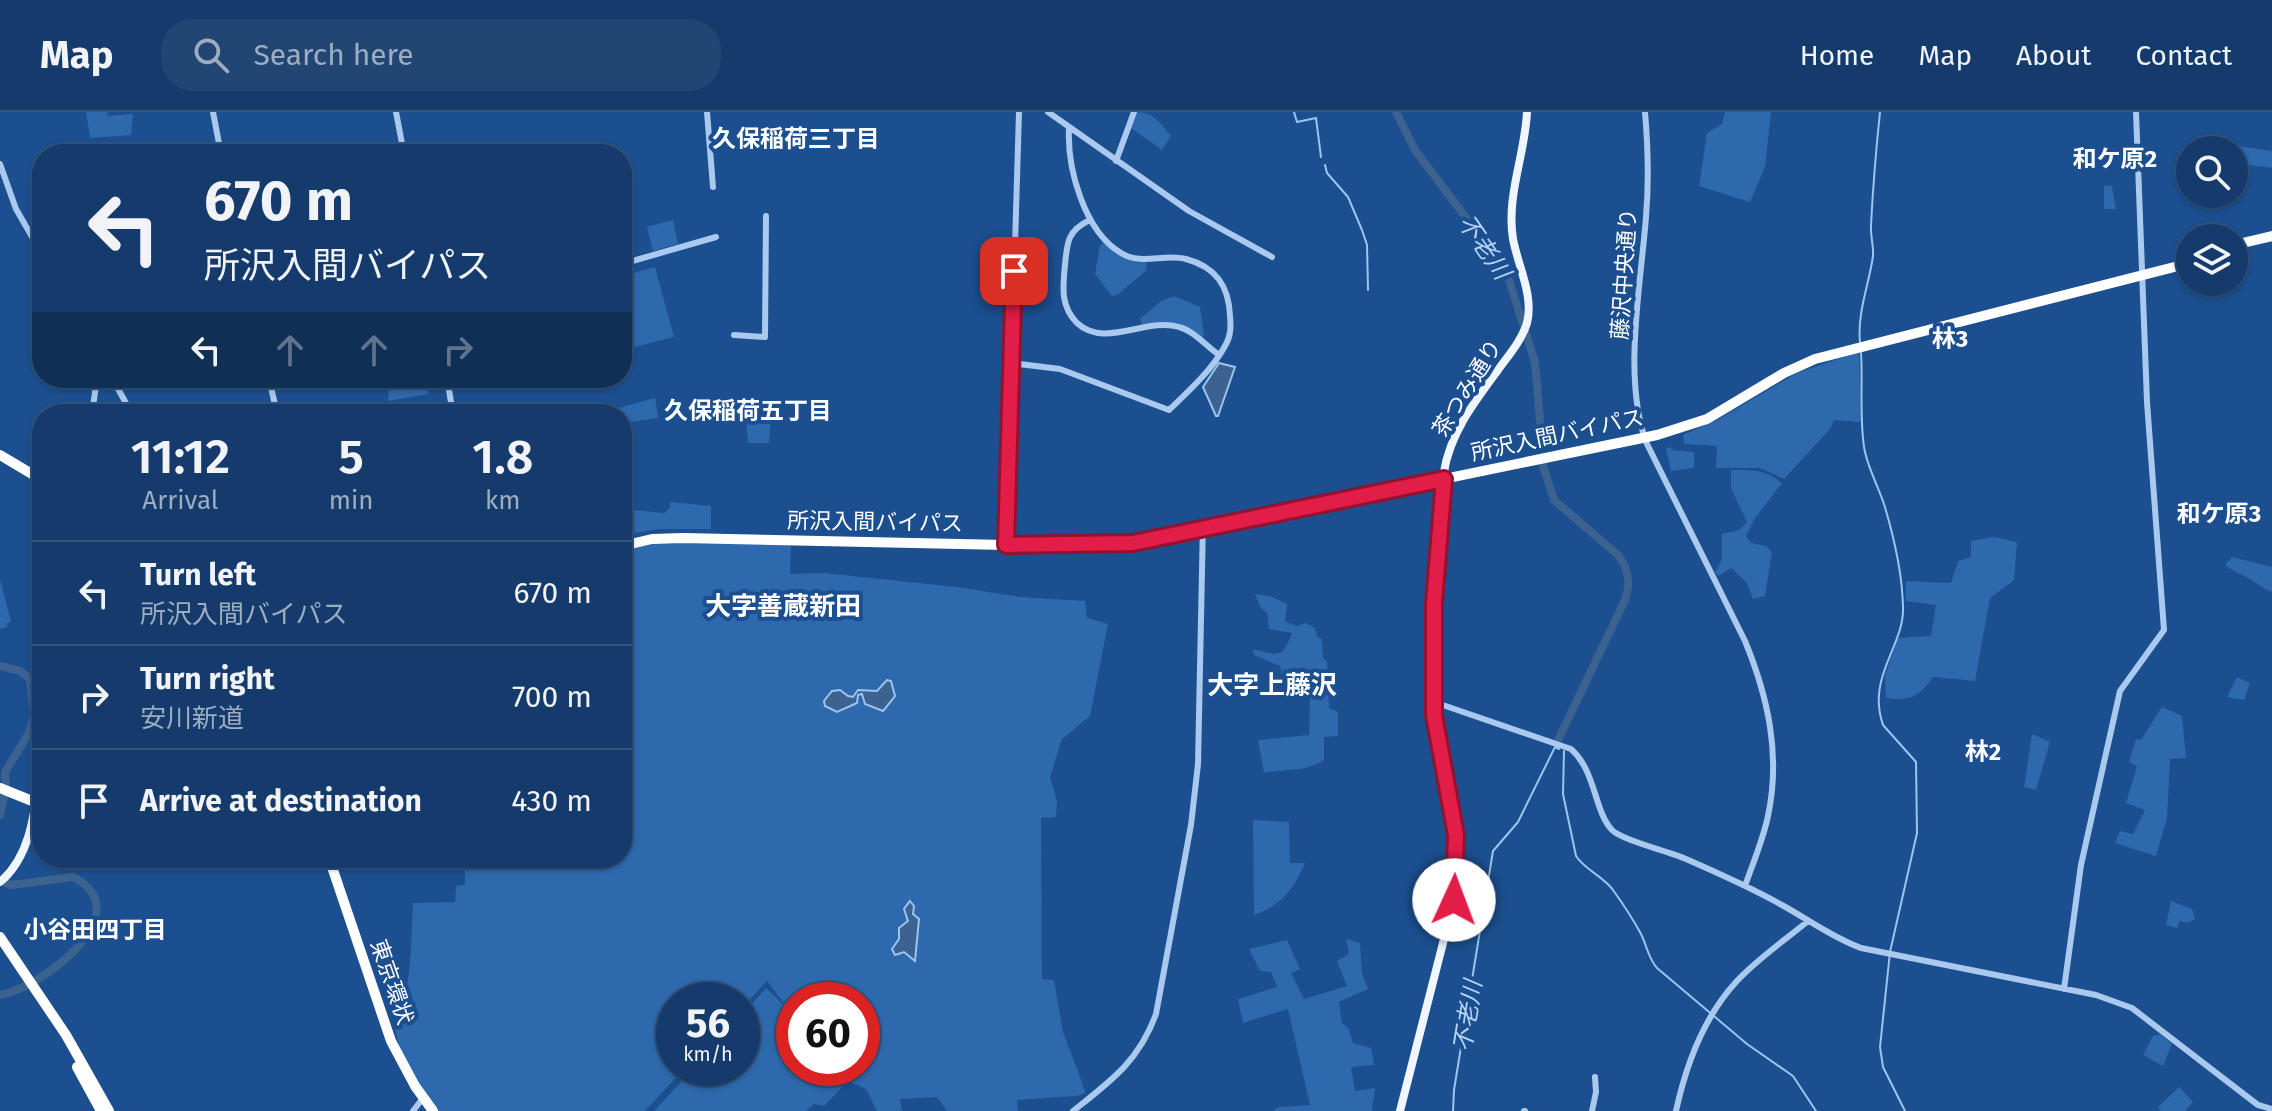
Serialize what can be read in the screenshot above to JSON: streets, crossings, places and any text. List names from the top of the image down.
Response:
{
  "streets": {
    "highway": ["所沢入間バイパス", "東京環状"],
    "main road": ["茶つみ通り"],
    "street": ["藤沢中央通り"]
  },
  "crossings": [
    ["藤沢中央通り", "所沢入間バイパス"],
    ["茶つみ通り", "所沢入間バイパス"]
  ],
  "districts": [
    "久保稲荷三丁目",
    "和ケ原2",
    "林3",
    "久保稲荷五丁目",
    "和ケ原3",
    "大字善蔵新田",
    "大字上藤沢",
    "林2",
    "小谷田四丁目"
  ],
  "water": ["不老川"],
  "page": {
    "header": "Map",
    "search": "Search here",
    "nav": [
      "Home",
      "Map",
      "About",
      "Contact"
    ],
    "turn": ["670 m", "所沢入間バイパス"],
    "eta": [
      "11:12",
      "Arrival",
      "5",
      "min",
      "1.8",
      "km"
    ],
    "list": [
      {
        "name": "Turn left",
        "note": "所沢入間バイパス",
        "value": "670 m"
      },
      {
        "name": "Turn right",
        "note": "安川新道",
        "value": "700 m"
      },
      {
        "name": "Arrive at destination",
        "value": "430 m"
      }
    ],
    "speed": "56 km/h",
    "limit": "60"
  }
}
